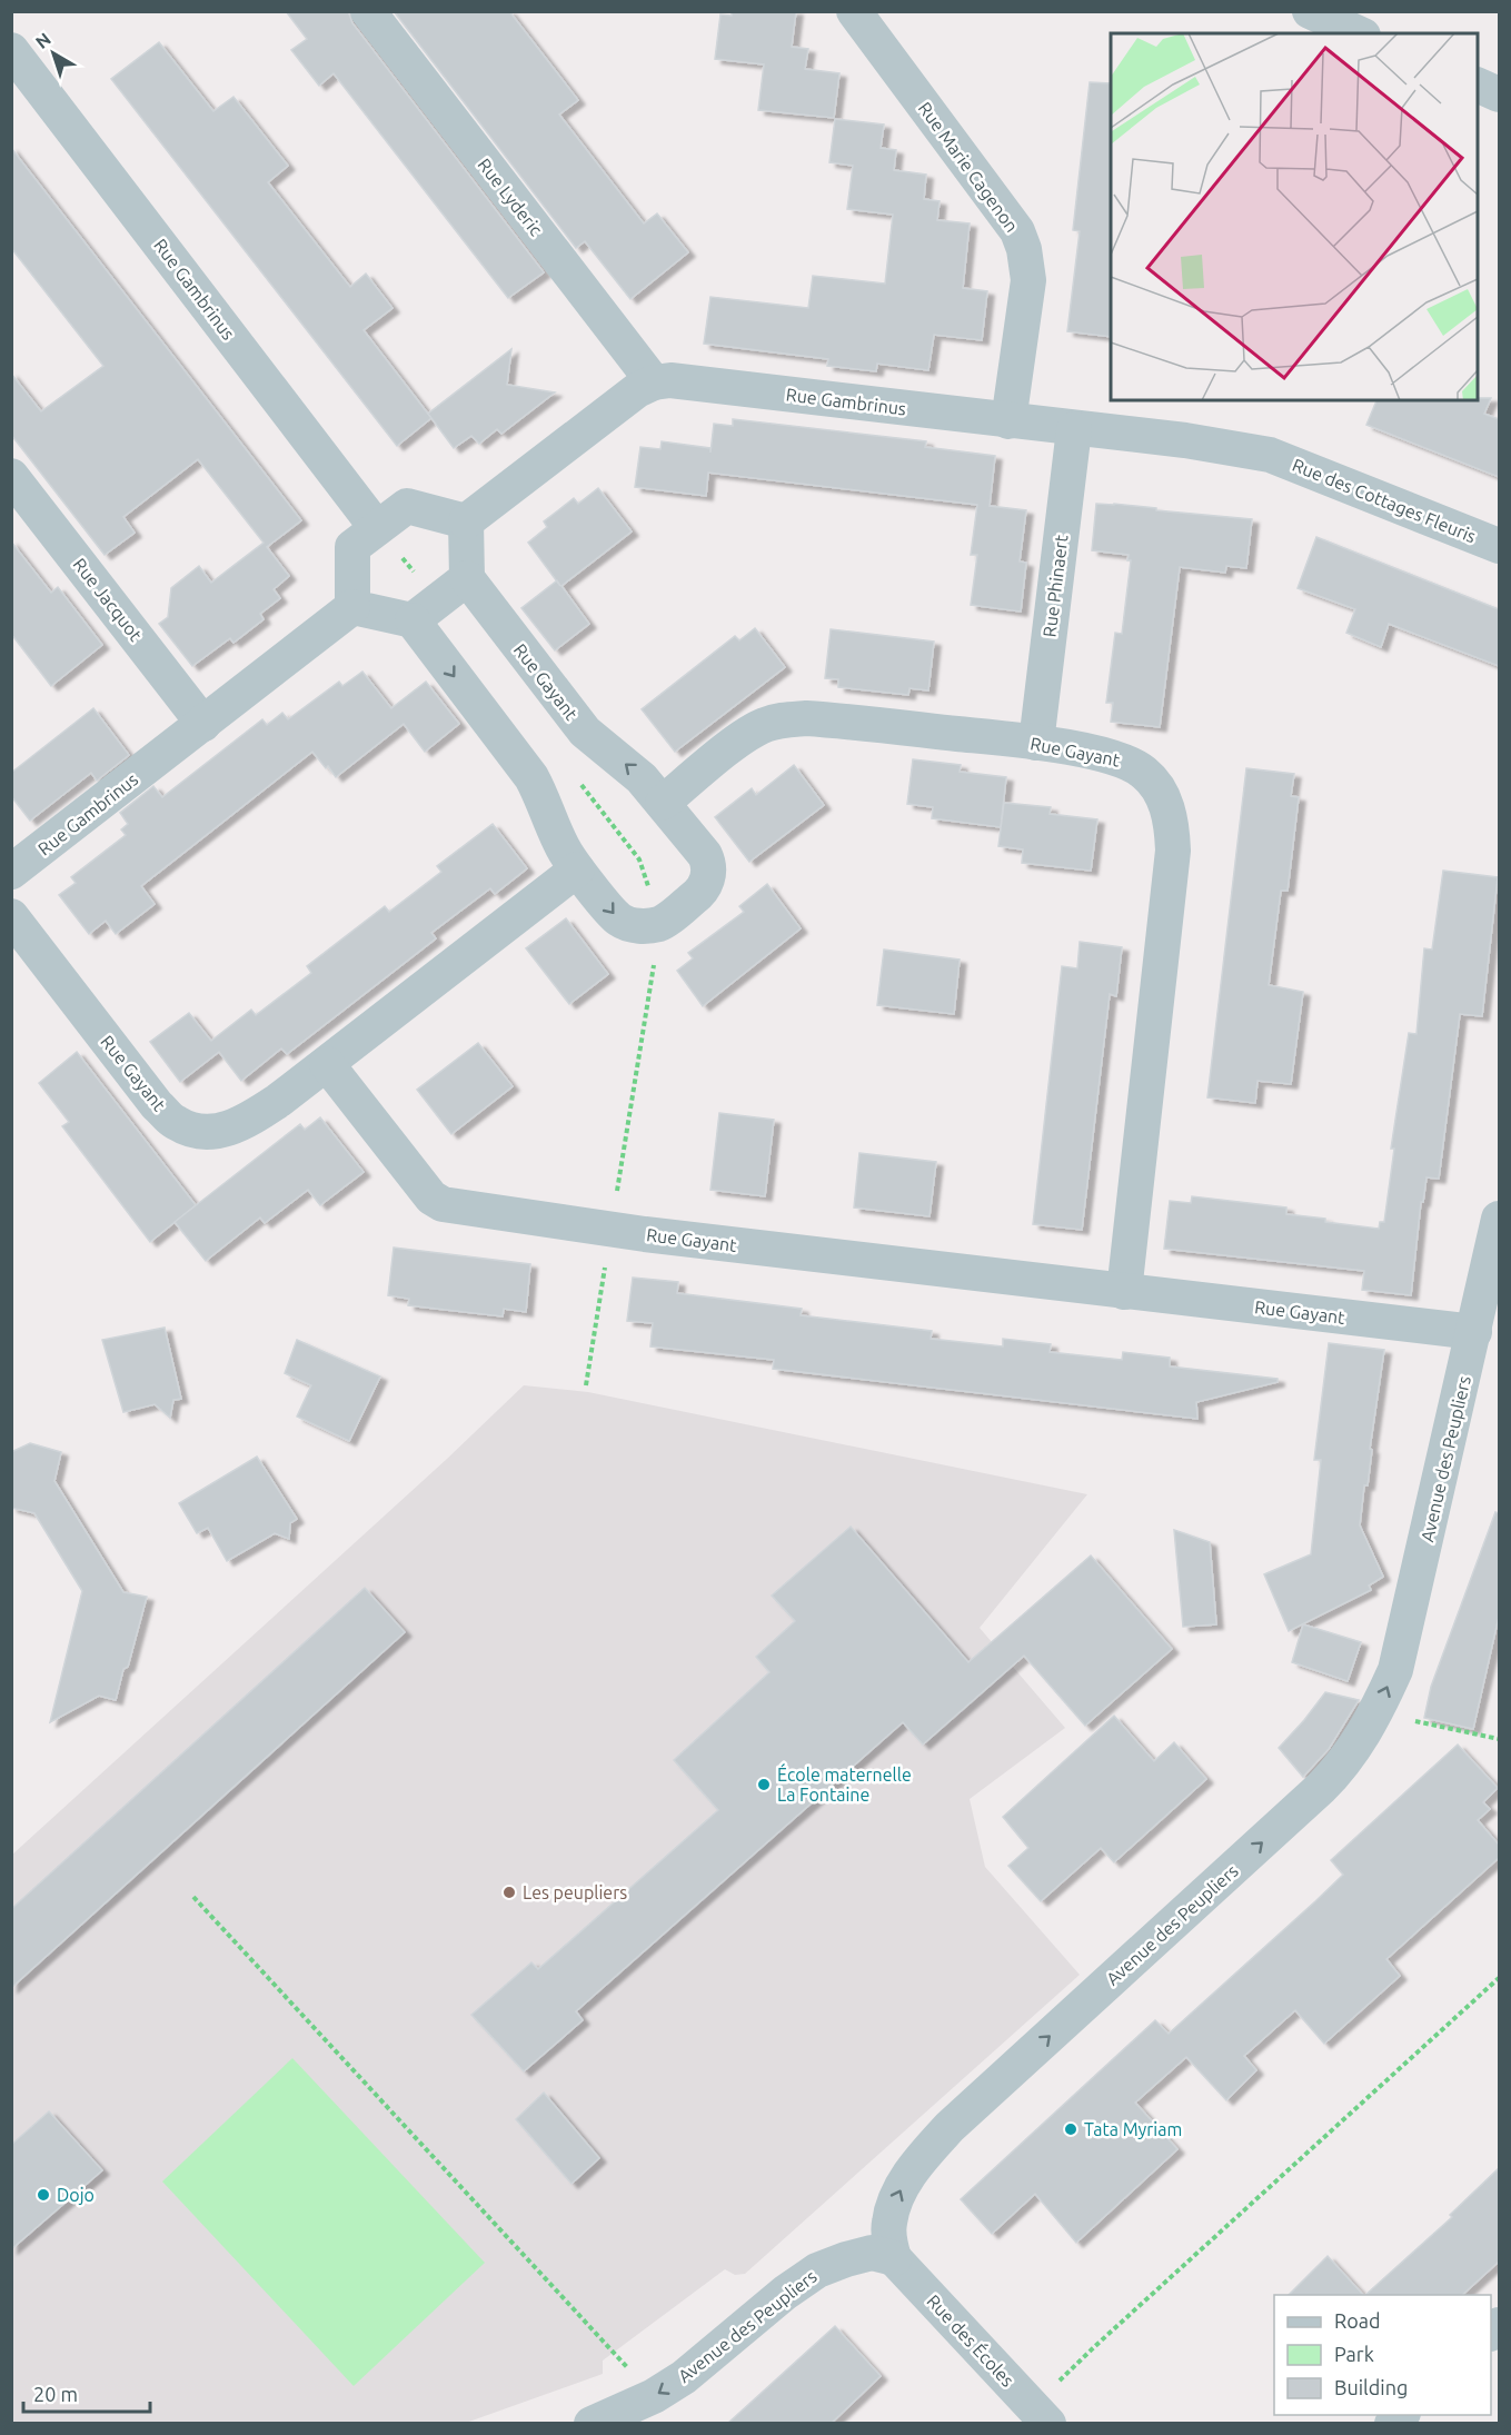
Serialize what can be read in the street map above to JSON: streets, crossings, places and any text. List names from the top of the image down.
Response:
{
  "streets": {
    "street": [
      "Rue Marie Cagenon",
      "Rue Lyderic",
      "Rue Gambrinus",
      "Rue des Cottages Fleuris",
      "Rue Phinaert",
      "Rue Jacquot",
      "Rue Gayant",
      "Avenue des Peupliers",
      "Rue des Écoles"
    ]
  },
  "crossings": [
    ["Rue Marie Cagenon", "Rue Gambrinus"],
    ["Rue Lyderic", "Rue Gambrinus"],
    ["Rue Gambrinus", "Rue des Cottages Fleuris"],
    ["Rue Gambrinus", "Rue Phinaert"],
    ["Rue Gambrinus", "Rue Jacquot"],
    ["Rue Gambrinus", "Rue Gayant"],
    ["Rue Phinaert", "Rue Gayant"],
    ["Rue Gayant", "Avenue des Peupliers"],
    ["Avenue des Peupliers", "Rue des Écoles"]
  ],
  "places": [
    "École maternelle La Fontaine",
    "Les peupliers",
    "Tata Myriam",
    "Dojo"
  ],
  "legend": ["Road", "Park", "Building"],
  "scale_bar": "20 m",
  "north": "top left"
}
